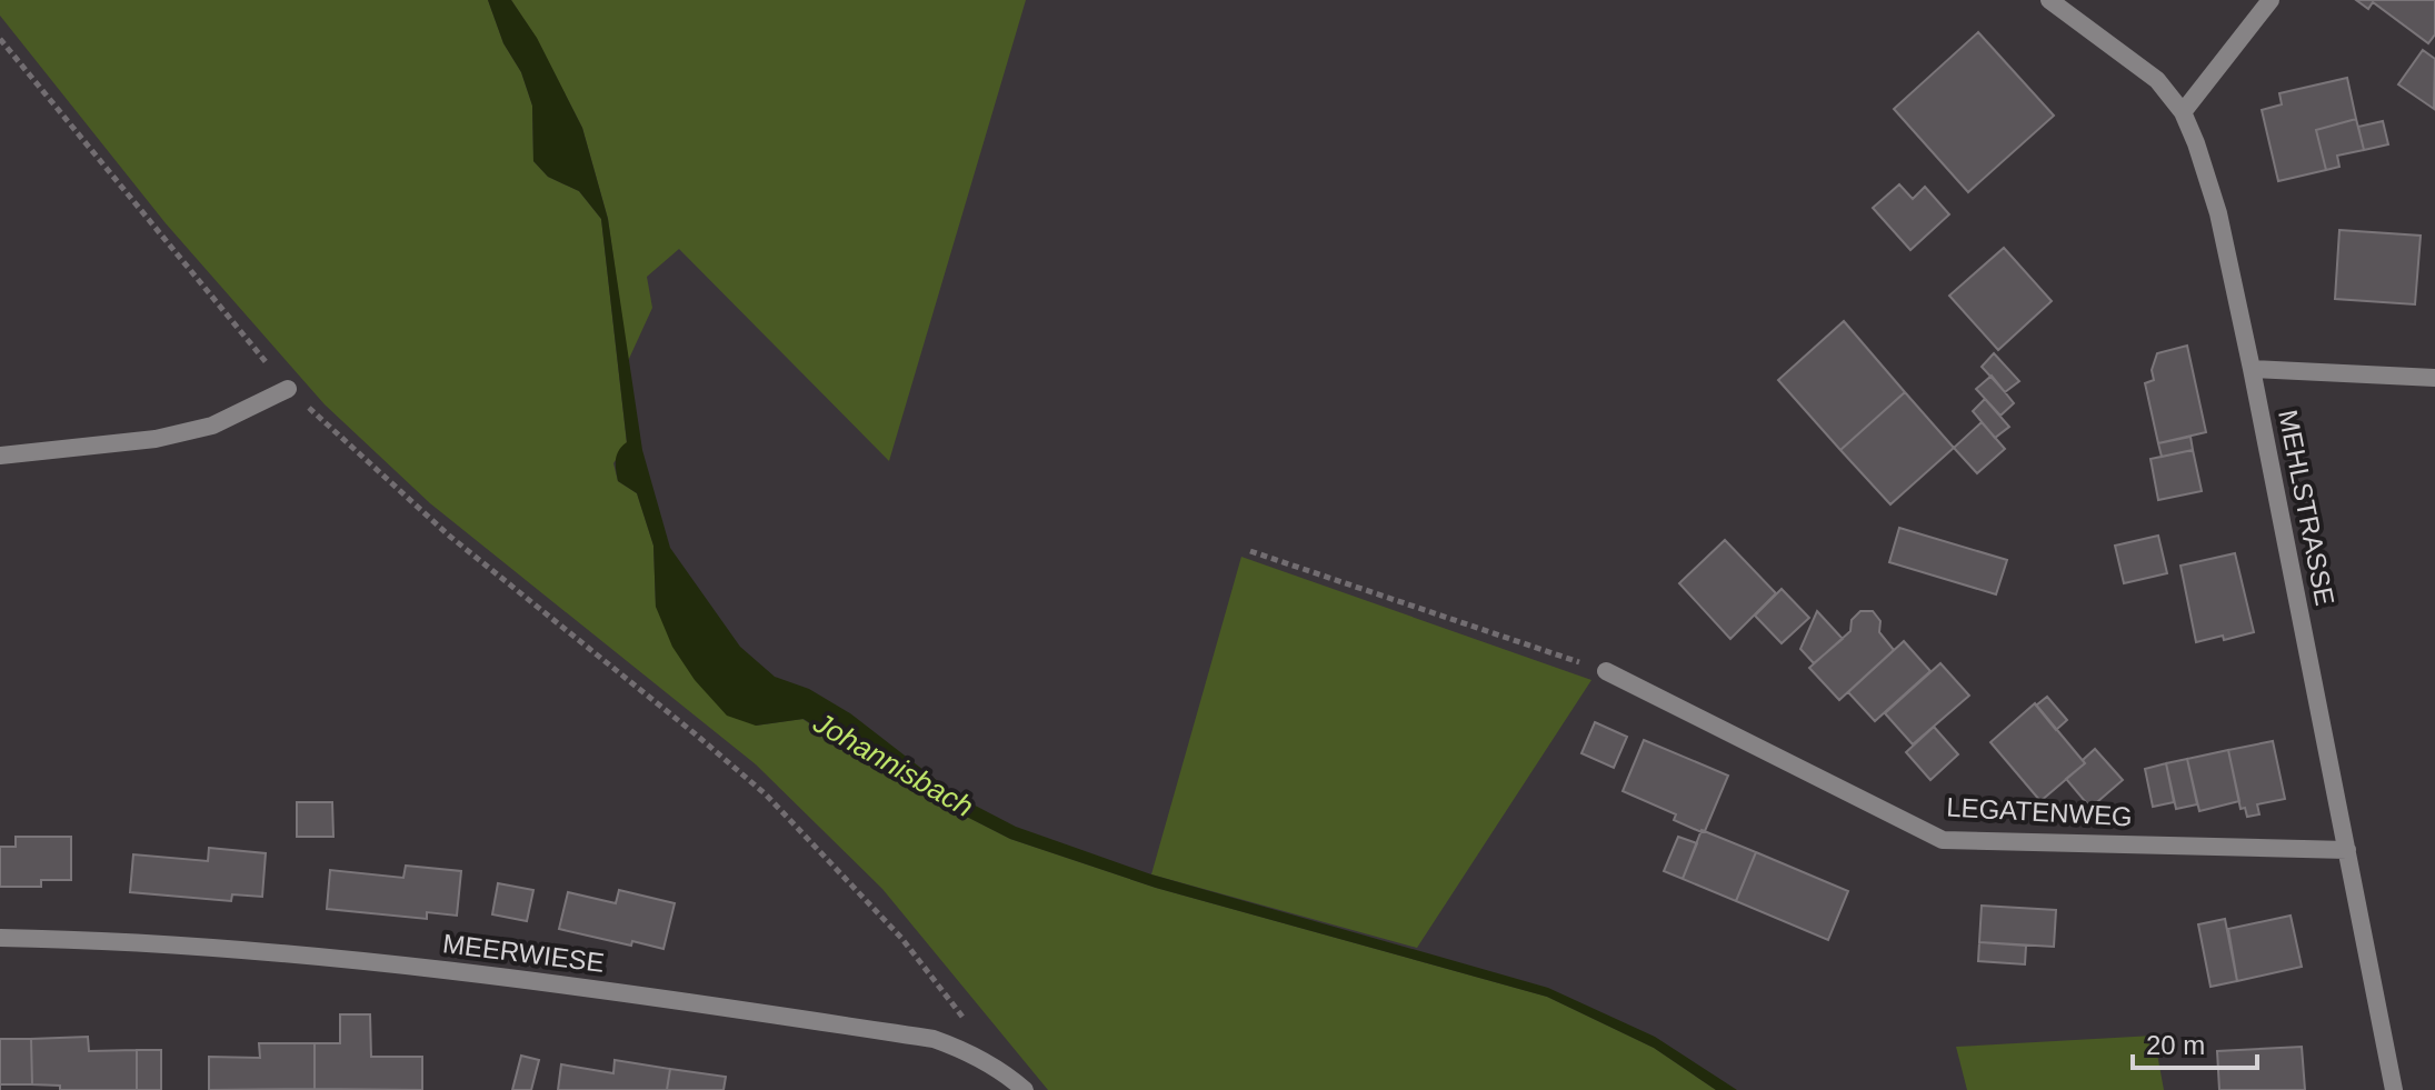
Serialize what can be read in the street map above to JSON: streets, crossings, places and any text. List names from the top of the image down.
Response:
{
  "streets": {
    "street": ["MEHLSTRASSE", "LEGATENWEG", "MEERWIESE"]
  },
  "crossings": [
    ["MEHLSTRASSE", "LEGATENWEG"]
  ],
  "water": ["Johannisbach"],
  "scale_bar": "20 m"
}
